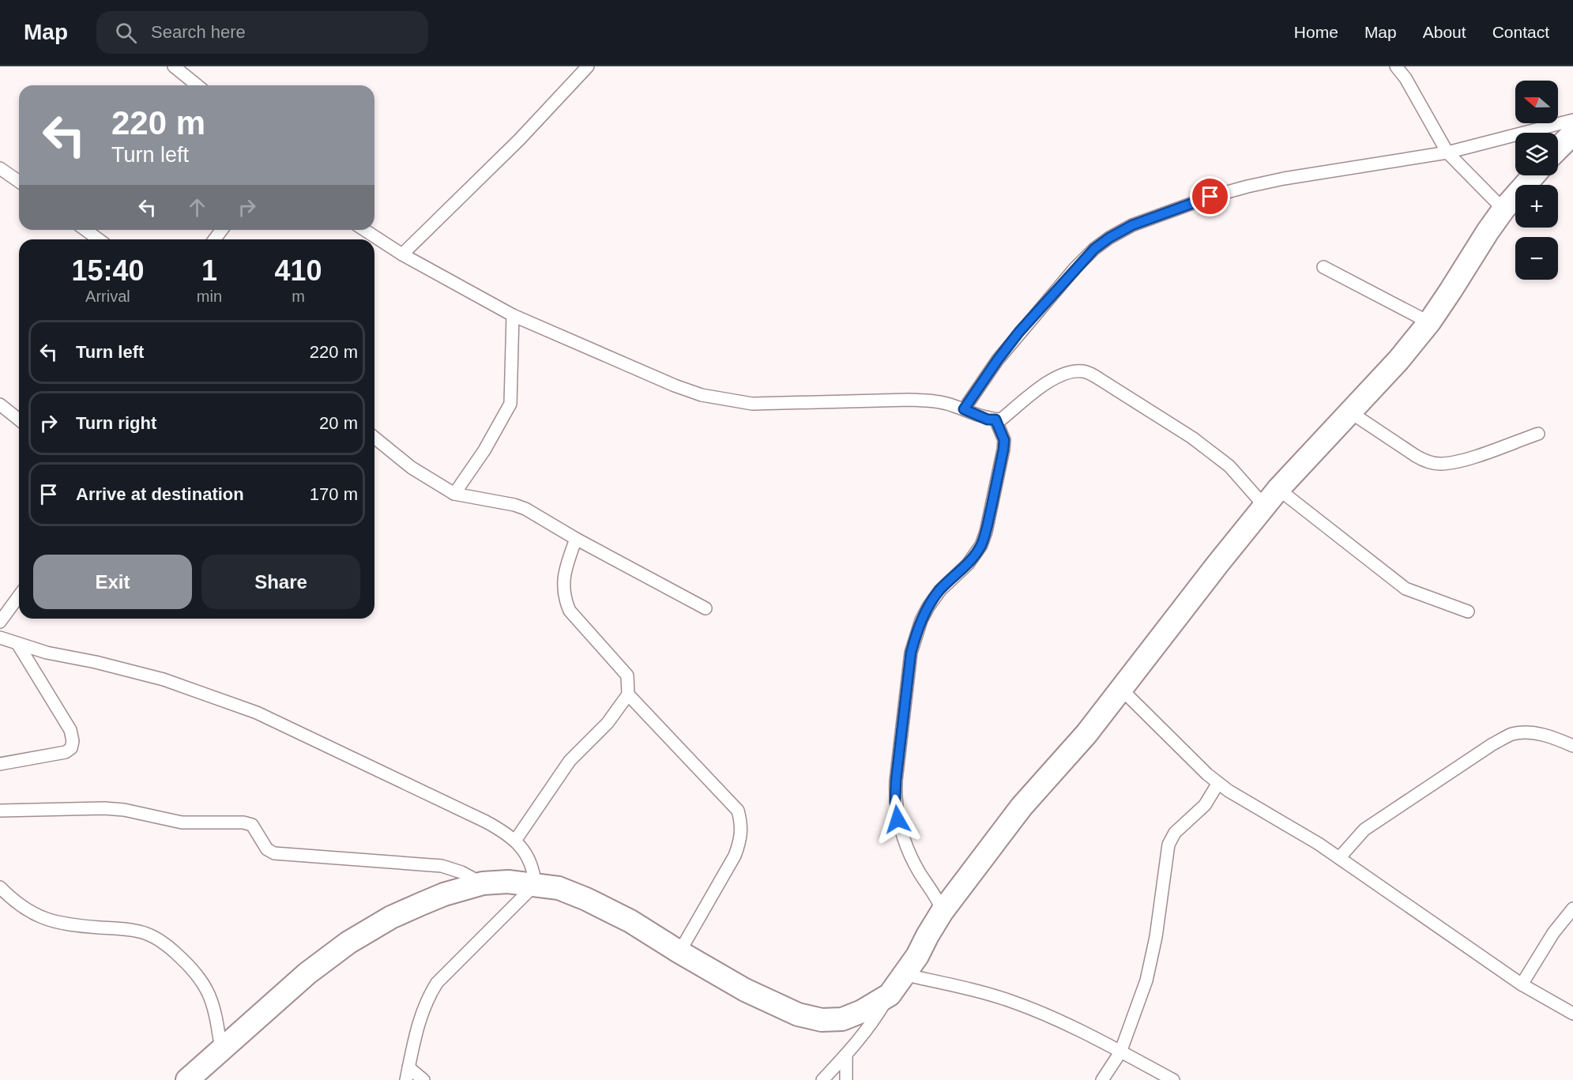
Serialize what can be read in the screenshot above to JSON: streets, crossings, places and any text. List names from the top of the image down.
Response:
{
  "north": "left",
  "page": {
    "header": "Map",
    "search": "Search here",
    "nav": [
      "Home",
      "Map",
      "About",
      "Contact"
    ],
    "map_buttons": ["+", "−"],
    "turn": ["220 m", "Turn left"],
    "eta": [
      "15:40",
      "Arrival",
      "1",
      "min",
      "410",
      "m"
    ],
    "list": [
      {
        "name": "Turn left",
        "value": "220 m"
      },
      {
        "name": "Turn right",
        "value": "20 m"
      },
      {
        "name": "Arrive at destination",
        "value": "170 m"
      }
    ],
    "buttons": ["Exit", "Share"]
  }
}
